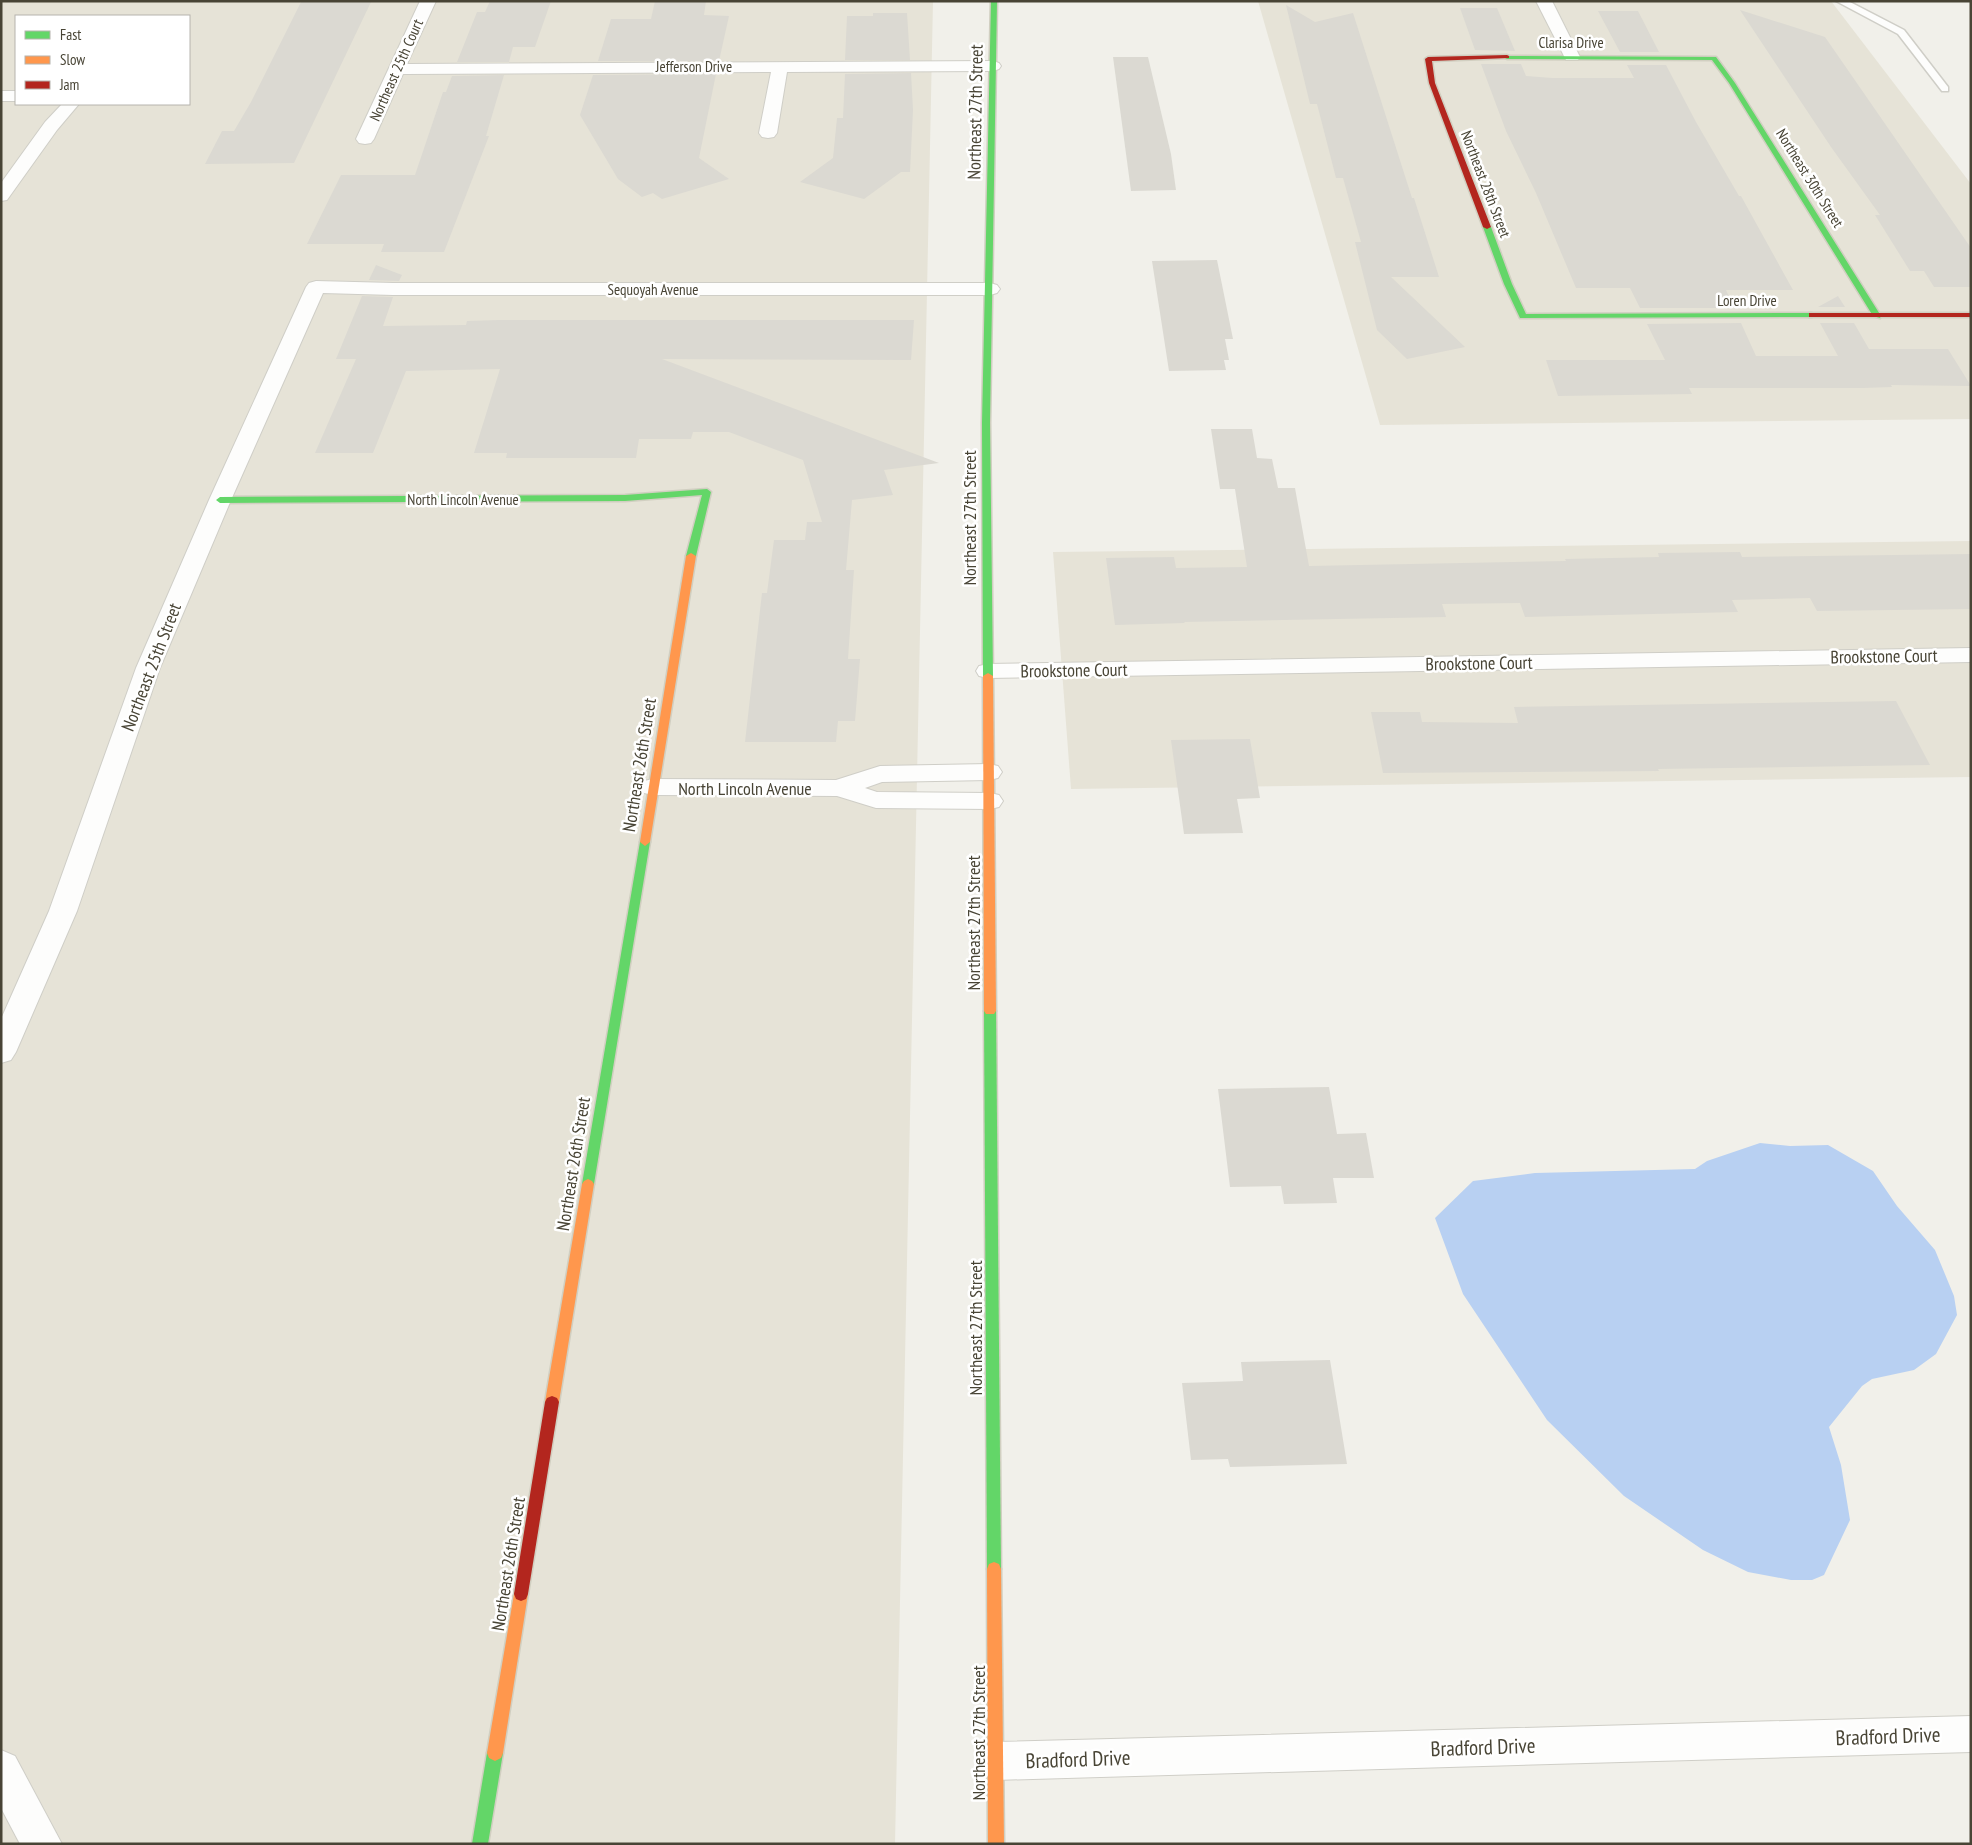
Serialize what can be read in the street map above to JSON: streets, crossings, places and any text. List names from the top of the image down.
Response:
{
  "streets": {
    "street": [
      "Clarisa Drive",
      "Jefferson Drive",
      "Northeast 25th Court",
      "Northeast 27th Street",
      "Northeast 30th Street",
      "Northeast 28th Street",
      "Sequoyah Avenue",
      "Loren Drive",
      "North Lincoln Avenue",
      "Brookstone Court",
      "Northeast 25th Street",
      "Northeast 26th Street",
      "Bradford Drive"
    ]
  },
  "crossings": [
    ["Clarisa Drive", "Northeast 30th Street"],
    ["Clarisa Drive", "Northeast 28th Street"],
    ["Jefferson Drive", "Northeast 25th Court"],
    ["Jefferson Drive", "Northeast 27th Street"],
    ["Northeast 27th Street", "Sequoyah Avenue"],
    ["Northeast 27th Street", "North Lincoln Avenue"],
    ["Northeast 27th Street", "Brookstone Court"],
    ["Northeast 27th Street", "Bradford Drive"],
    ["Northeast 30th Street", "Loren Drive"],
    ["Northeast 28th Street", "Loren Drive"],
    ["Sequoyah Avenue", "Northeast 25th Street"],
    ["North Lincoln Avenue", "Northeast 25th Street"],
    ["North Lincoln Avenue", "Northeast 26th Street"]
  ],
  "legend": ["Fast", "Slow", "Jam"]
}
